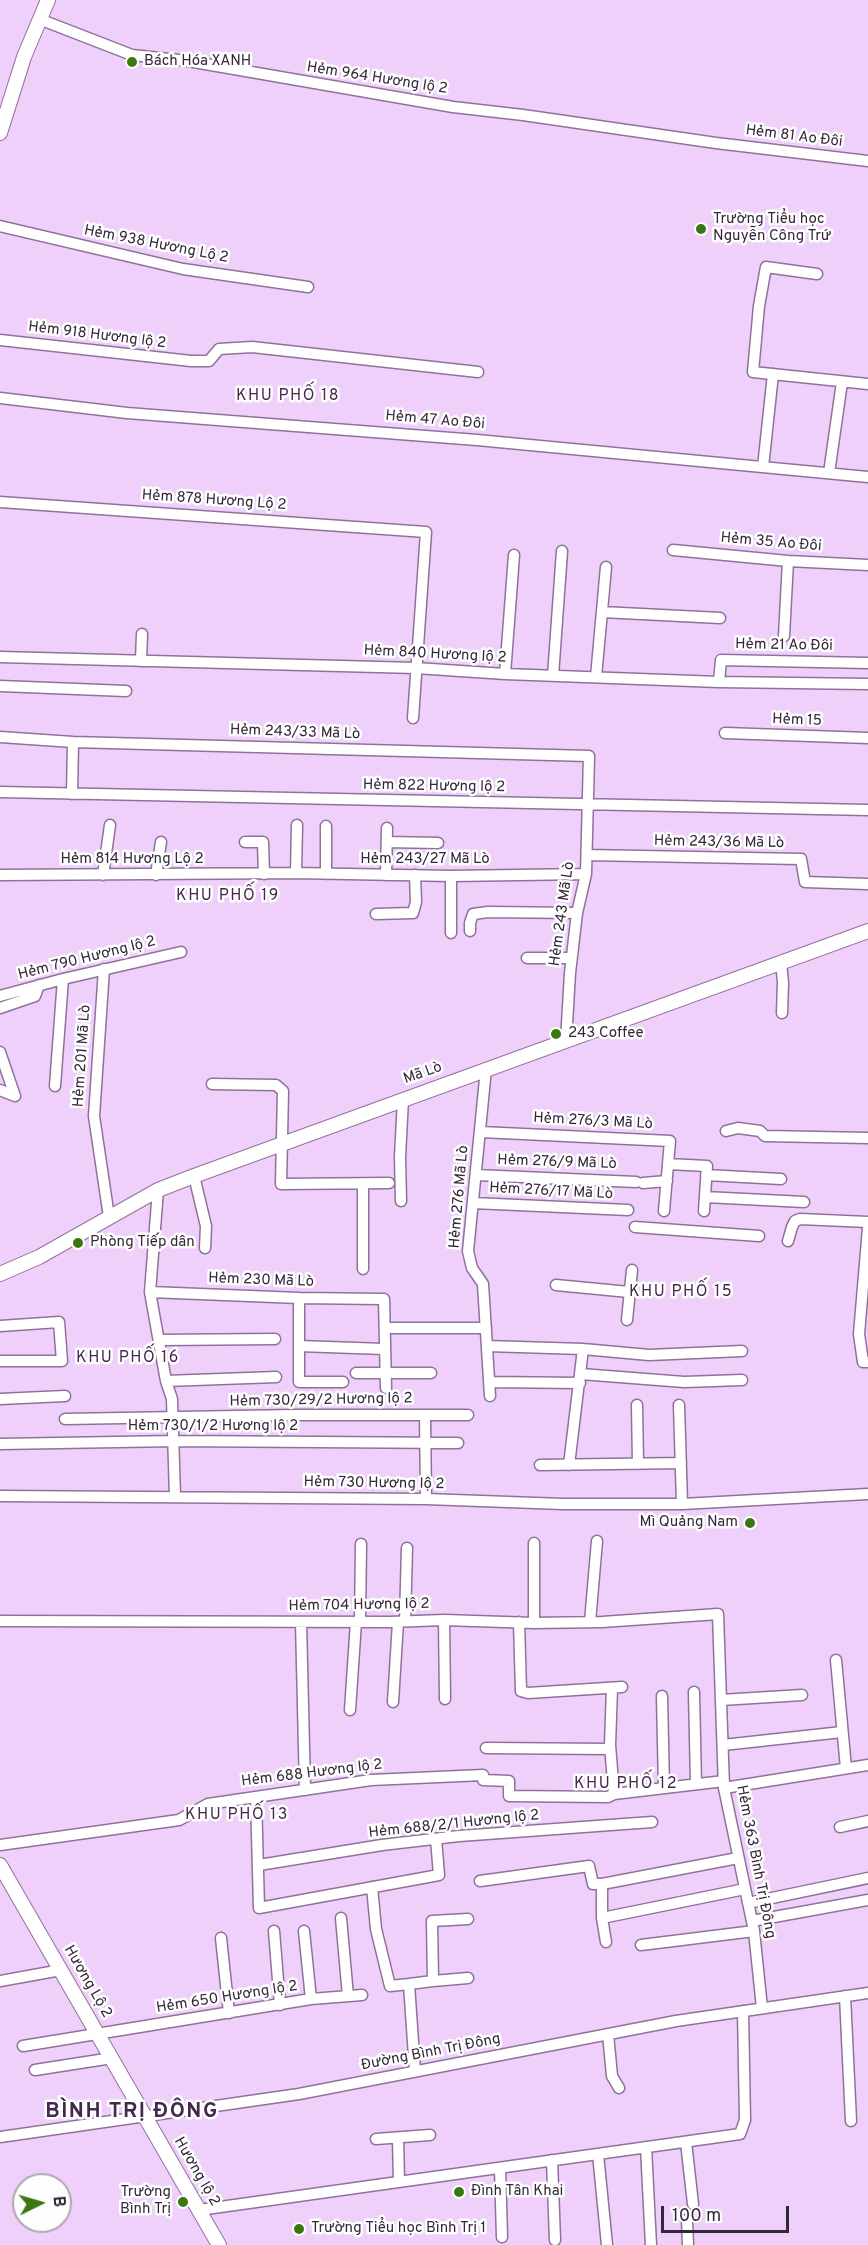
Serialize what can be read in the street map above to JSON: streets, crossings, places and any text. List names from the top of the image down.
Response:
{
  "streets": {
    "main road": ["Mã Lò", "Hương Lộ 2", "Hương lộ 2"],
    "street": [
      "Hẻm 964 Hương lộ 2",
      "Hẻm 81 Ao Đôi",
      "Hẻm 938 Hương Lộ 2",
      "Hẻm 918 Hương lộ 2",
      "Hẻm 47 Ao Đôi",
      "Hẻm 878 Hương Lộ 2",
      "Hẻm 35 Ao Đôi",
      "Hẻm 21 Ao Đôi",
      "Hẻm 840 Hương lộ 2",
      "Hẻm 15",
      "Hẻm 243/33 Mã Lò",
      "Hẻm 822 Hương lộ 2",
      "Hẻm 243/36 Mã Lò",
      "Hẻm 814 Hương Lộ 2",
      "Hẻm 243/27 Mã Lò",
      "Hẻm 243 Mã Lò",
      "Hẻm 790 Hương lộ 2",
      "Hẻm 201 Mã Lò",
      "Hẻm 276/3 Mã Lò",
      "Hẻm 276/9 Mã Lò",
      "Hẻm 276/17 Mã Lò",
      "Hẻm 276 Mã Lò",
      "Hẻm 230 Mã Lò",
      "Hẻm 730/29/2 Hương lộ 2",
      "Hẻm 730/1/2 Hương lộ 2",
      "Hẻm 730 Hương lộ 2",
      "Hẻm 704 Hương lộ 2",
      "Hẻm 688 Hương lộ 2",
      "Hẻm 688/2/1 Hương lộ 2",
      "Hẻm 363 Bình Trị Đông",
      "Hẻm 650 Hương lộ 2",
      "Đường Bình Trị Đông"
    ]
  },
  "crossings": [
    ["Hẻm 964 Hương lộ 2", "Hẻm 81 Ao Đôi"],
    ["Hẻm 878 Hương Lộ 2", "Hẻm 840 Hương lộ 2"],
    ["Hẻm 21 Ao Đôi", "Hẻm 840 Hương lộ 2"],
    ["Hẻm 243/33 Mã Lò", "Hẻm 243 Mã Lò"],
    ["Hẻm 822 Hương lộ 2", "Hẻm 243 Mã Lò"],
    ["Hẻm 243/36 Mã Lò", "Hẻm 243 Mã Lò"],
    ["Hẻm 814 Hương Lộ 2", "Hẻm 243/27 Mã Lò"],
    ["Hẻm 243/27 Mã Lò", "Hẻm 243 Mã Lò"],
    ["Hẻm 243 Mã Lò", "Mã Lò"],
    ["Hẻm 790 Hương lộ 2", "Hẻm 201 Mã Lò"],
    ["Hẻm 201 Mã Lò", "Mã Lò"],
    ["Mã Lò", "Hẻm 276 Mã Lò"],
    ["Hẻm 276/3 Mã Lò", "Hẻm 276/9 Mã Lò"],
    ["Hẻm 276/3 Mã Lò", "Hẻm 276 Mã Lò"],
    ["Hẻm 276/9 Mã Lò", "Hẻm 276 Mã Lò"],
    ["Hẻm 276/17 Mã Lò", "Hẻm 276 Mã Lò"],
    ["Hẻm 704 Hương lộ 2", "Hẻm 363 Bình Trị Đông"],
    ["Hẻm 363 Bình Trị Đông", "Đường Bình Trị Đông"],
    ["Hương Lộ 2", "Hẻm 650 Hương lộ 2"],
    ["Hương Lộ 2", "Đường Bình Trị Đông"],
    ["Hương Lộ 2", "Hương lộ 2"],
    ["Đường Bình Trị Đông", "Hương lộ 2"]
  ],
  "districts": [
    "KHU PHỐ 18",
    "KHU PHỐ 19",
    "KHU PHỐ 15",
    "KHU PHỐ 16",
    "KHU PHỐ 12",
    "KHU PHỐ 13",
    "BÌNH TRỊ ĐÔNG"
  ],
  "places": [
    "Bách Hóa XANH",
    "Trường Tiểu học Nguyễn Công Trứ",
    "243 Coffee",
    "Phòng Tiếp dân",
    "Mì Quảng Nam",
    "Đình Tân Khai",
    "Trường Bình Trị",
    "Trường Tiểu học Bình Trị 1"
  ],
  "scale_bar": "100 m",
  "north": "right"
}
